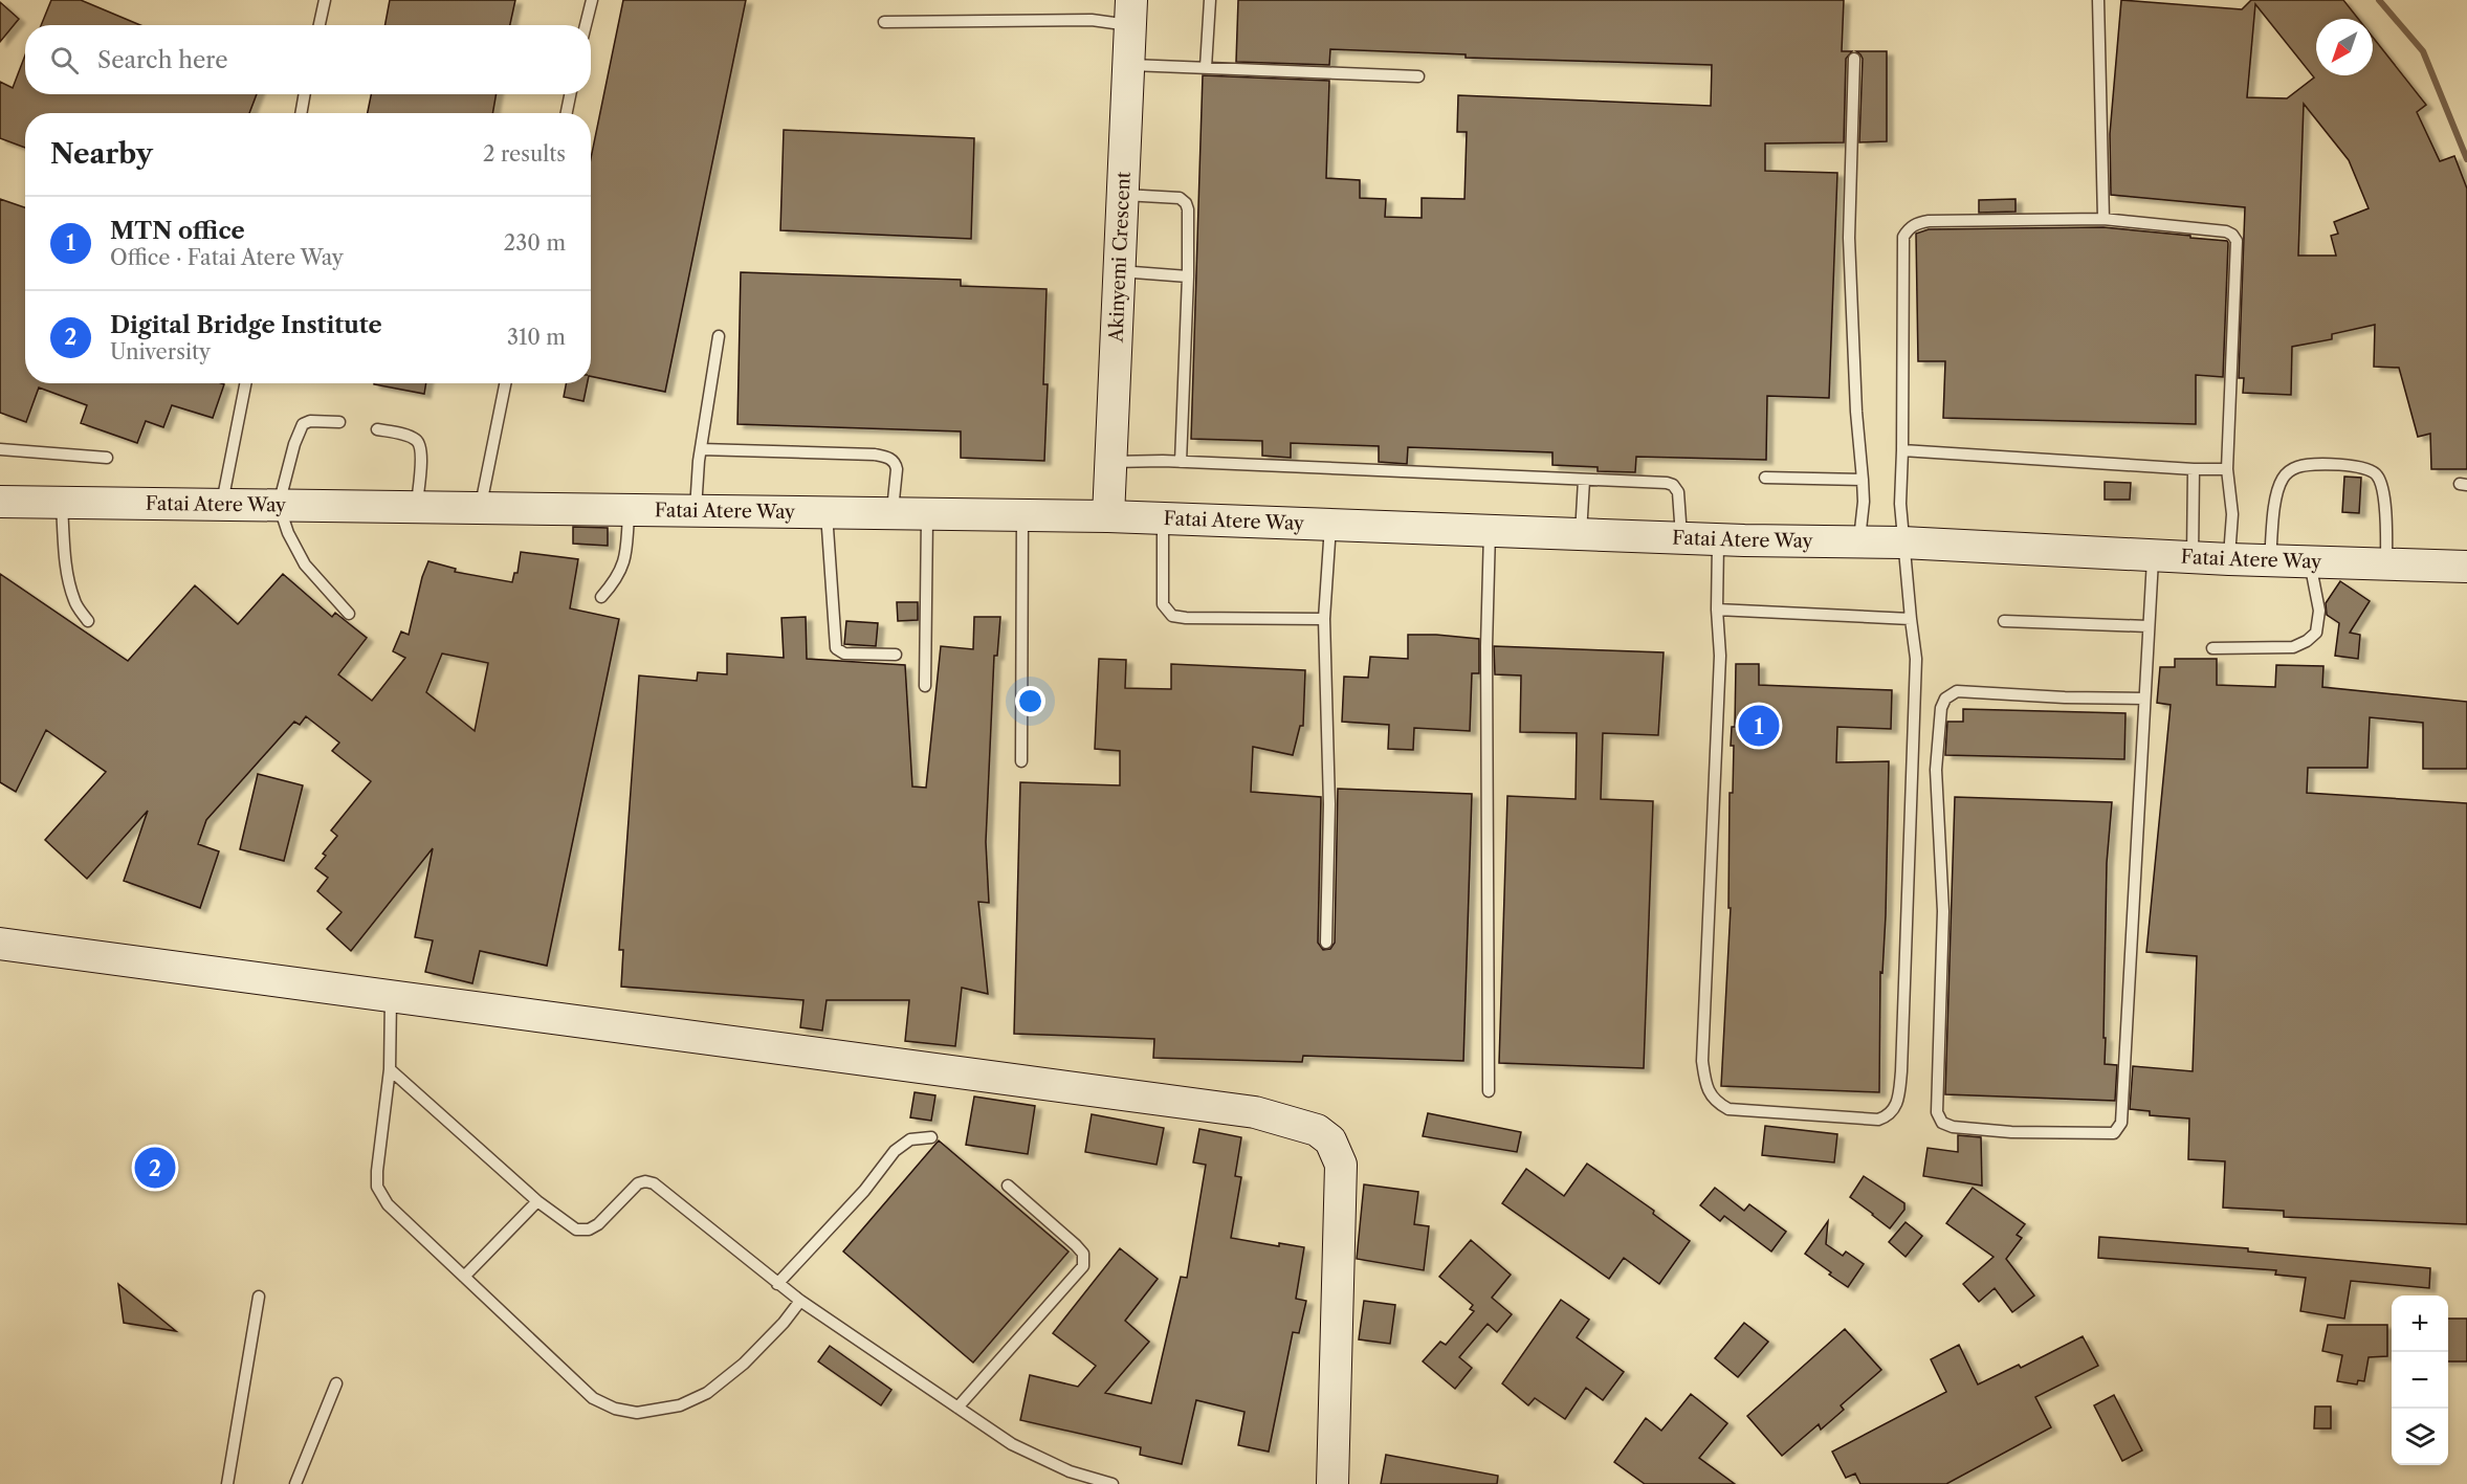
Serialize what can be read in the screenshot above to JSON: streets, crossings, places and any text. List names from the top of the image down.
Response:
{
  "streets": {
    "street": ["Akinyemi Crescent", "Fatai Atere Way"]
  },
  "crossings": [
    ["Akinyemi Crescent", "Fatai Atere Way"]
  ],
  "north": "bottom left",
  "page": {
    "search": "Search here",
    "heading": ["Nearby", "2 results"],
    "list": [
      {
        "mark": "1",
        "name": "MTN office",
        "note": "Office · Fatai Atere Way",
        "value": "230 m"
      },
      {
        "mark": "2",
        "name": "Digital Bridge Institute",
        "note": "University",
        "value": "310 m"
      }
    ],
    "pins": ["1", "2"],
    "map_buttons": ["+", "−"]
  }
}
